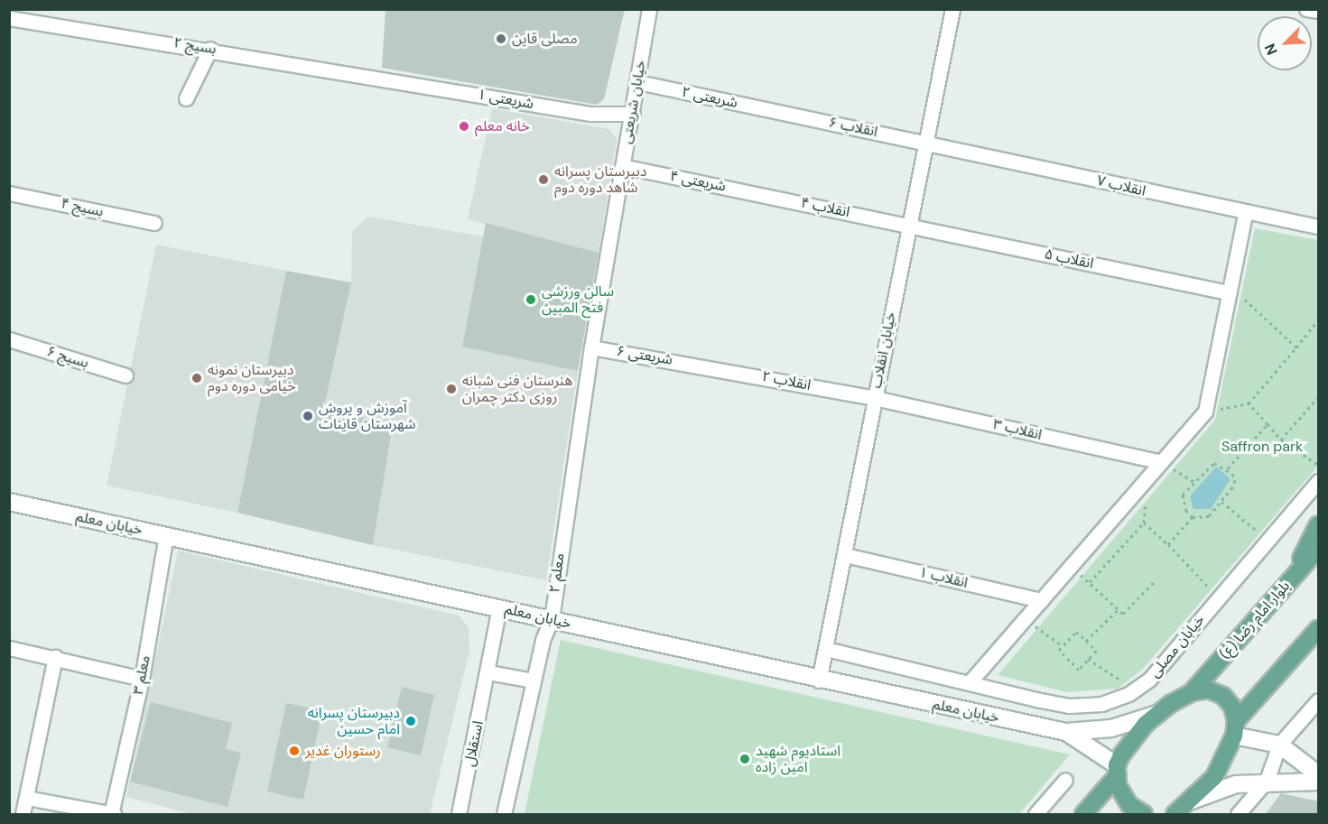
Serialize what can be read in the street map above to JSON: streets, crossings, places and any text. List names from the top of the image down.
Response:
{
  "streets": {
    "main road": ["بلوار امام رضا (ع)"],
    "street": [
      "بسیج ۲",
      "شریعتی ۲",
      "شریعتی ۱",
      "خیابان شریعتی",
      "انقلاب ۶",
      "شریعتی ۴",
      "انقلاب ۷",
      "بسیج ۴",
      "انقلاب ۴",
      "انقلاب ۵",
      "خیابان انقلاب",
      "شریعتی ۶",
      "بسیج ۶",
      "انقلاب ۲",
      "انقلاب ۳",
      "خیابان معلم",
      "معلم ۲",
      "انقلاب ۱",
      "خیابان مصلی",
      "معلم ۳",
      "استقلال"
    ]
  },
  "crossings": [
    ["بسیج ۲", "شریعتی ۱"],
    ["شریعتی ۲", "خیابان شریعتی"],
    ["شریعتی ۲", "انقلاب ۶"],
    ["شریعتی ۱", "خیابان شریعتی"],
    ["خیابان شریعتی", "شریعتی ۴"],
    ["خیابان شریعتی", "شریعتی ۶"],
    ["خیابان شریعتی", "معلم ۲"],
    ["انقلاب ۶", "انقلاب ۷"],
    ["انقلاب ۶", "خیابان انقلاب"],
    ["شریعتی ۴", "انقلاب ۴"],
    ["انقلاب ۷", "خیابان انقلاب"],
    ["انقلاب ۴", "انقلاب ۵"],
    ["انقلاب ۴", "خیابان انقلاب"],
    ["انقلاب ۵", "خیابان انقلاب"],
    ["خیابان انقلاب", "انقلاب ۲"],
    ["خیابان انقلاب", "انقلاب ۳"],
    ["خیابان انقلاب", "خیابان معلم"],
    ["خیابان انقلاب", "انقلاب ۱"],
    ["خیابان انقلاب", "خیابان مصلی"],
    ["شریعتی ۶", "انقلاب ۲"],
    ["انقلاب ۲", "انقلاب ۳"],
    ["خیابان معلم", "معلم ۲"],
    ["خیابان معلم", "معلم ۳"],
    ["خیابان معلم", "استقلال"]
  ],
  "parks": ["Saffron park"],
  "places": [
    "مصلی قاین",
    "خانه معلم",
    "دبیرستان پسرانه شاهد دوره دوم",
    "سالن ورزشی فتح المبین",
    "دبیرستان نمونه خیامی دوره دوم",
    "هنرستان فنی شبانه روزی دکتر چمران",
    "آموزش و پروش شهرستان قاینات",
    "دبیرستان پسرانه امام حسین",
    "رستوران غدیر",
    "استادیوم شهید امین زاده"
  ],
  "north": "bottom left"
}
